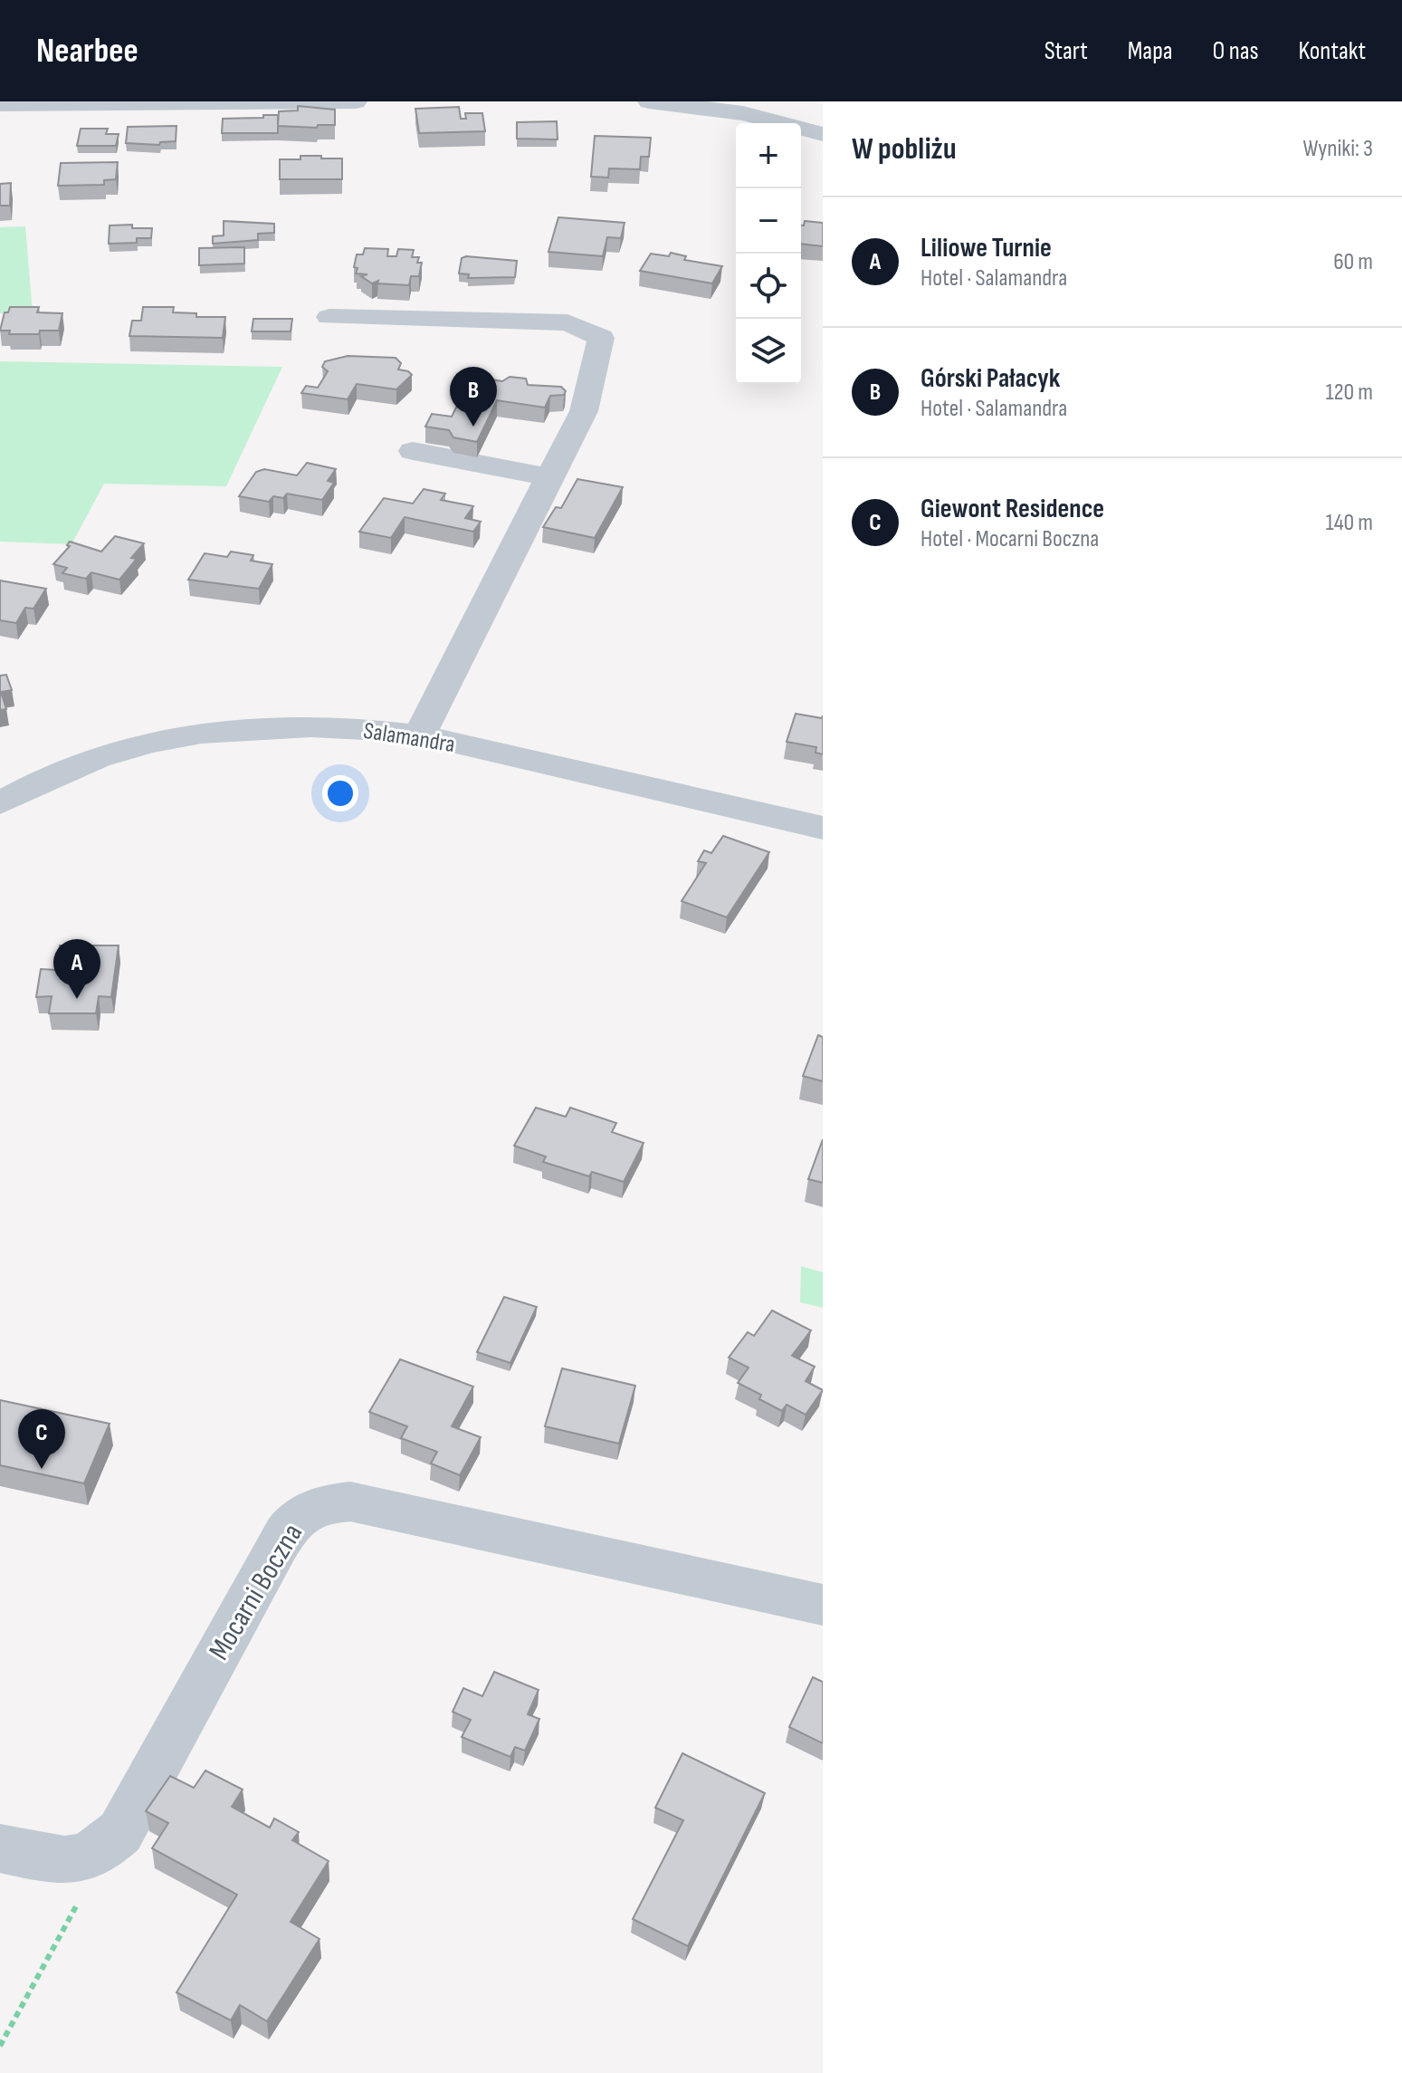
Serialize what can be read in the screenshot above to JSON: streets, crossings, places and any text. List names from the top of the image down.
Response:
{
  "streets": {
    "street": ["Salamandra", "Mocarni Boczna"]
  },
  "page": {
    "header": "Nearbee",
    "nav": [
      "Start",
      "Mapa",
      "O nas",
      "Kontakt"
    ],
    "heading": ["W pobliżu", "Wyniki: 3"],
    "map_buttons": ["+", "−"],
    "list": [
      {
        "mark": "A",
        "name": "Liliowe Turnie",
        "note": "Hotel · Salamandra",
        "value": "60 m"
      },
      {
        "mark": "B",
        "name": "Górski Pałacyk",
        "note": "Hotel · Salamandra",
        "value": "120 m"
      },
      {
        "mark": "C",
        "name": "Giewont Residence",
        "note": "Hotel · Mocarni Boczna",
        "value": "140 m"
      }
    ],
    "pins": ["B", "A", "C"]
  }
}
